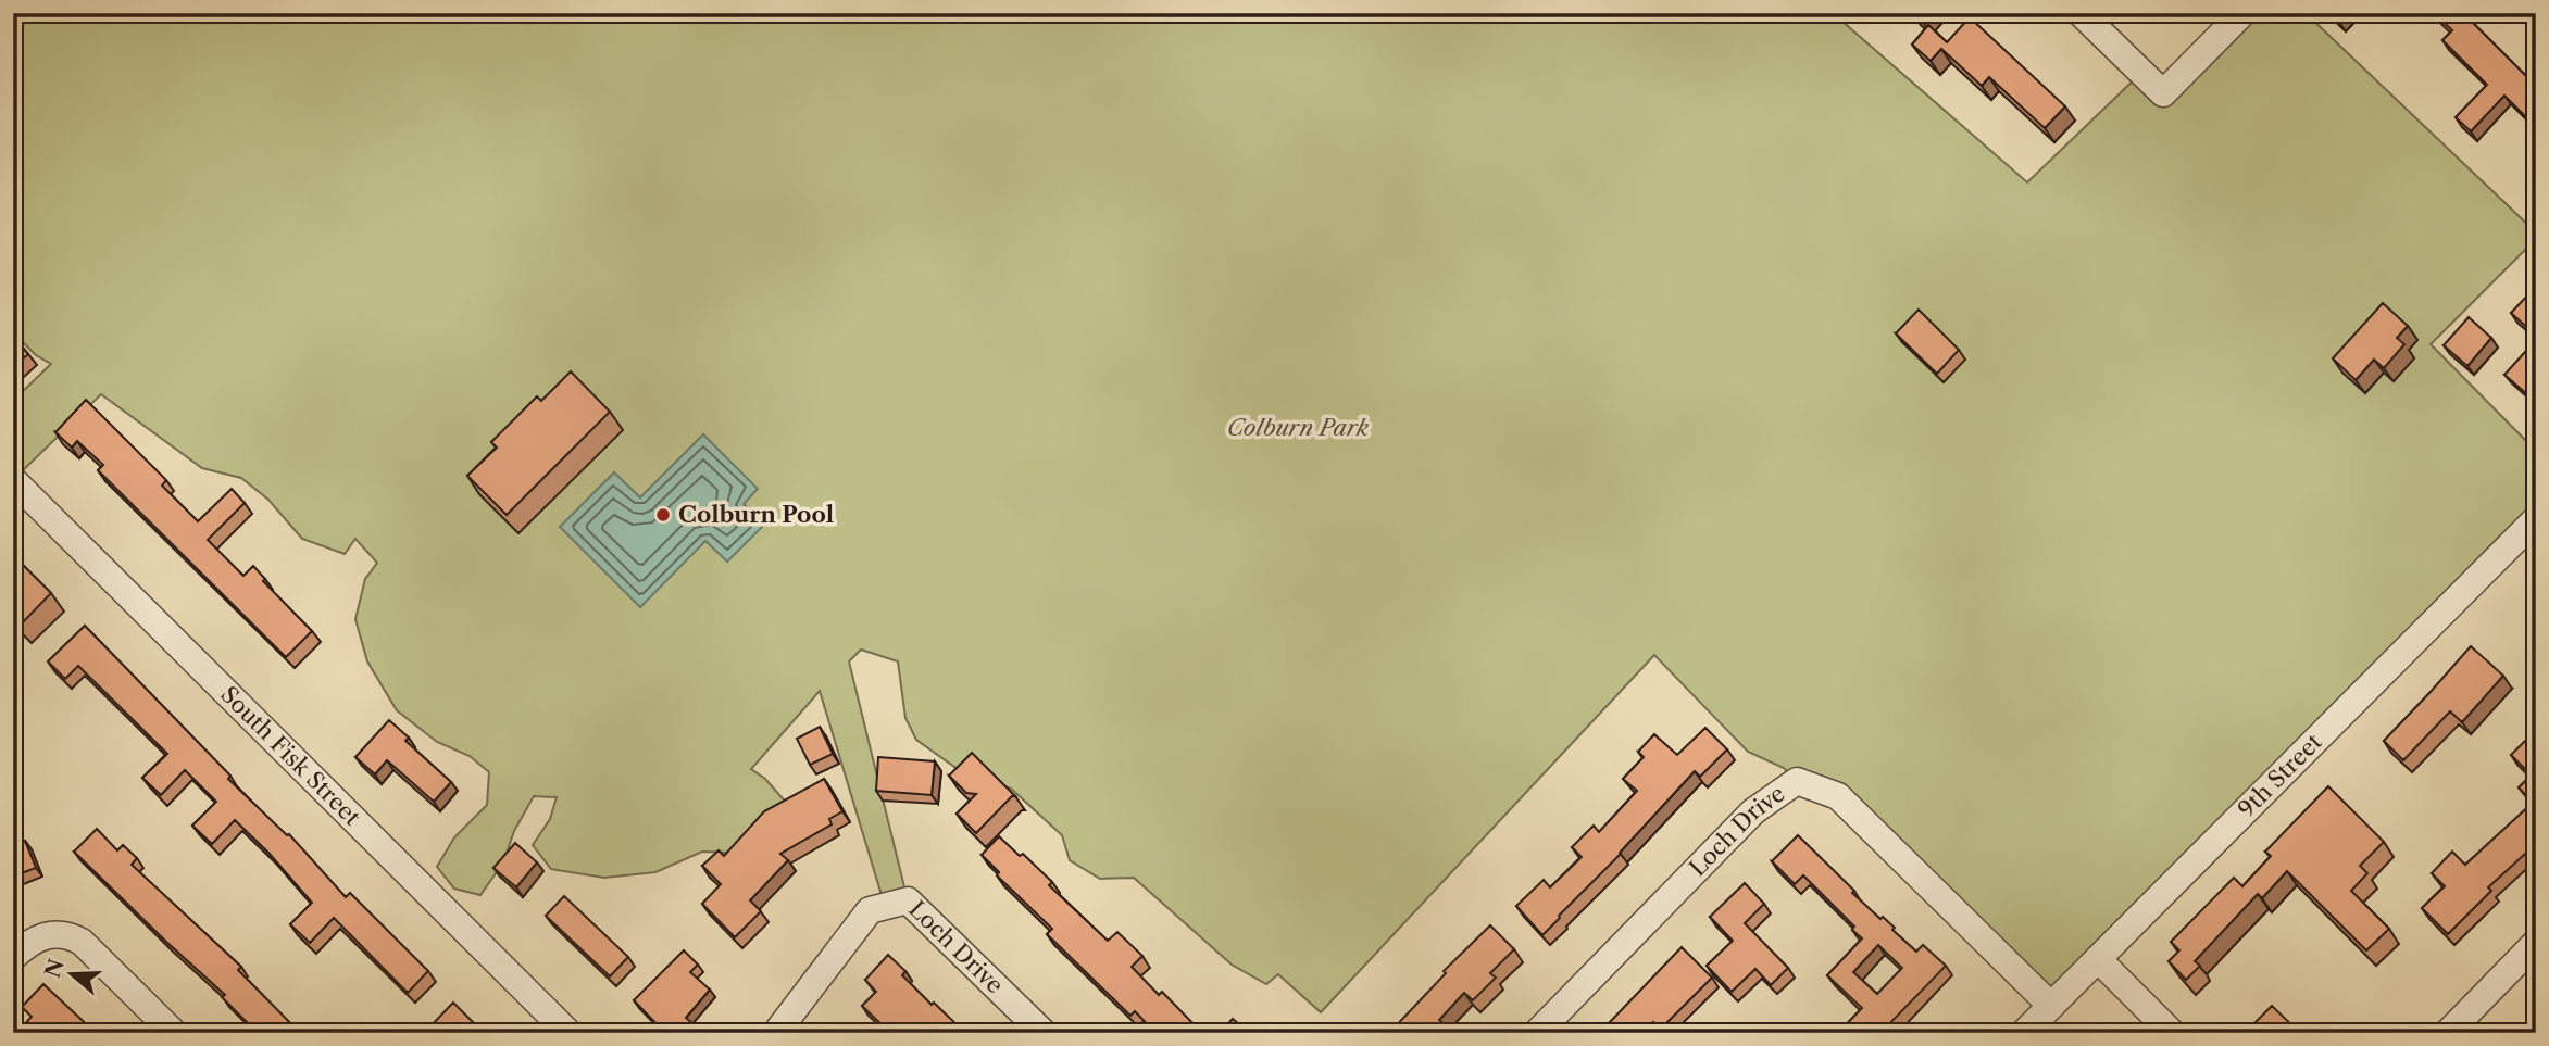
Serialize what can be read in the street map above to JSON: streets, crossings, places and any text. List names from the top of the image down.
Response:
{
  "streets": {
    "street": ["South Fisk Street", "9th Street", "Loch Drive"]
  },
  "crossings": [
    ["9th Street", "Loch Drive"]
  ],
  "parks": ["Colburn Park"],
  "places": ["Colburn Pool"],
  "north": "left"
}
